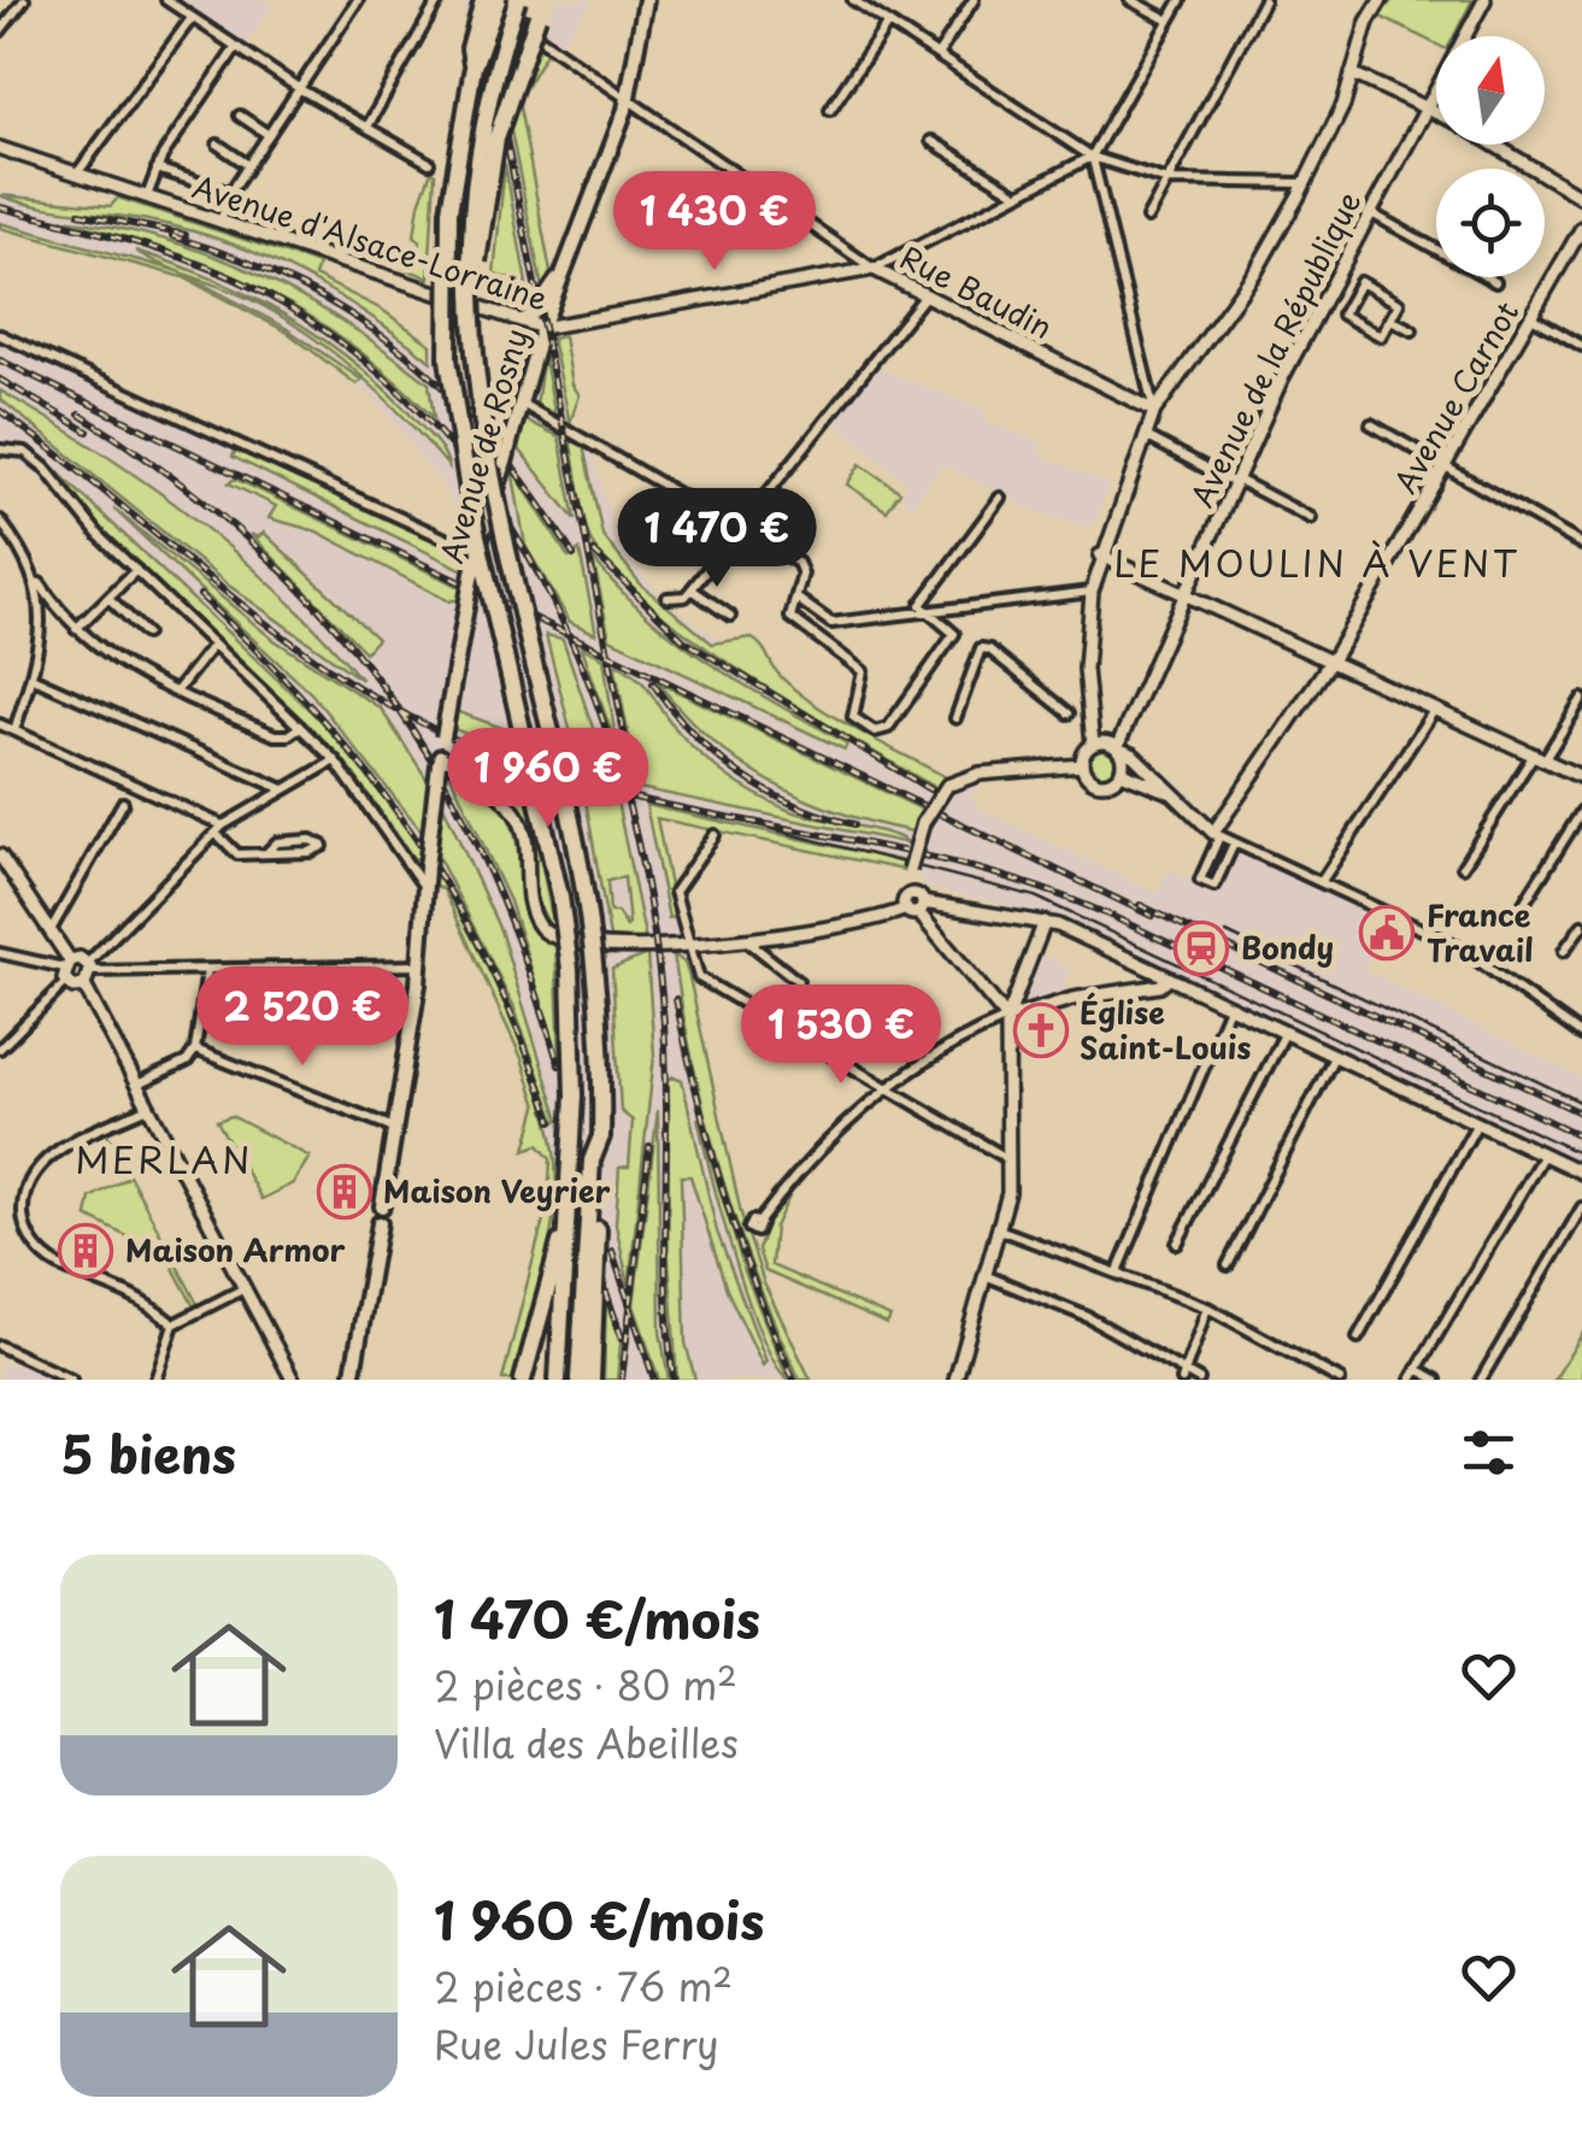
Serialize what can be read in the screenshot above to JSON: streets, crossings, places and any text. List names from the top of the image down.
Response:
{
  "streets": {
    "main road": ["Avenue de Rosny"],
    "street": [
      "Avenue d'Alsace-Lorraine",
      "Rue Baudin",
      "Avenue de la République",
      "Avenue Carnot"
    ]
  },
  "crossings": [
    ["Avenue d'Alsace-Lorraine", "Rue Baudin"],
    ["Avenue d'Alsace-Lorraine", "Avenue de Rosny"],
    ["Rue Baudin", "Avenue de Rosny"]
  ],
  "districts": ["LE MOULIN À VENT", "MERLAN"],
  "places": {
    "public building": ["France Travail"],
    "station": ["Bondy"],
    "church": ["Église Saint-Louis"],
    "building": ["Maison Veyrier", "Maison Armor"]
  },
  "north": "top",
  "page": {
    "price": [
      "1 430 €",
      "1 470 €",
      "1 960 €",
      "2 520 €",
      "1 530 €"
    ],
    "heading": "5 biens",
    "list": [
      {
        "name": "1 470 €/mois",
        "note": "2 pièces · 80 m² · Villa des Abeilles"
      },
      {
        "name": "1 960 €/mois",
        "note": "2 pièces · 76 m² · Rue Jules Ferry"
      }
    ]
  }
}
